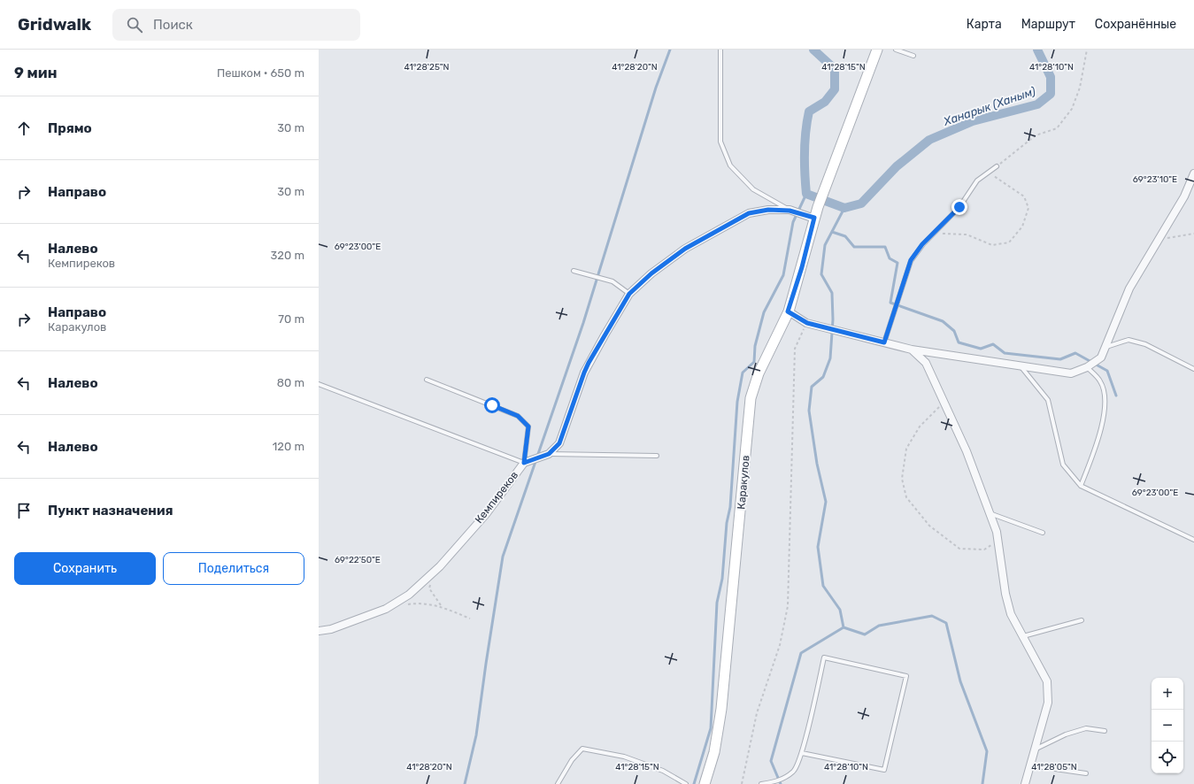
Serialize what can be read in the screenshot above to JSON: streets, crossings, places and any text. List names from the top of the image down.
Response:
{
  "streets": {
    "main road": ["Каракулов"],
    "street": ["Кемпиреков"]
  },
  "water": ["Ханарык (Ханым)"],
  "page": {
    "header": "Gridwalk",
    "search": "Поиск",
    "nav": ["Карта", "Маршрут", "Сохранённые"],
    "heading": ["9 мин", "Пешком · 650 m"],
    "list": [
      ["Прямо", "30 m"],
      ["Направо", "30 m"],
      ["Налево", "Кемпиреков", "320 m"],
      ["Направо", "Каракулов", "70 m"],
      ["Налево", "80 m"],
      ["Налево", "120 m"],
      "Пункт назначения"
    ],
    "buttons": ["Сохранить", "Поделиться"],
    "map_buttons": ["+", "−"]
  },
  "coordinates": [
    "41°28'25\"N",
    "41°28'20\"N",
    "41°28'15\"N",
    "41°28'10\"N",
    "69°23'10\"E",
    "69°23'00\"E",
    "69°22'50\"E",
    "41°28'05\"N"
  ]
}
